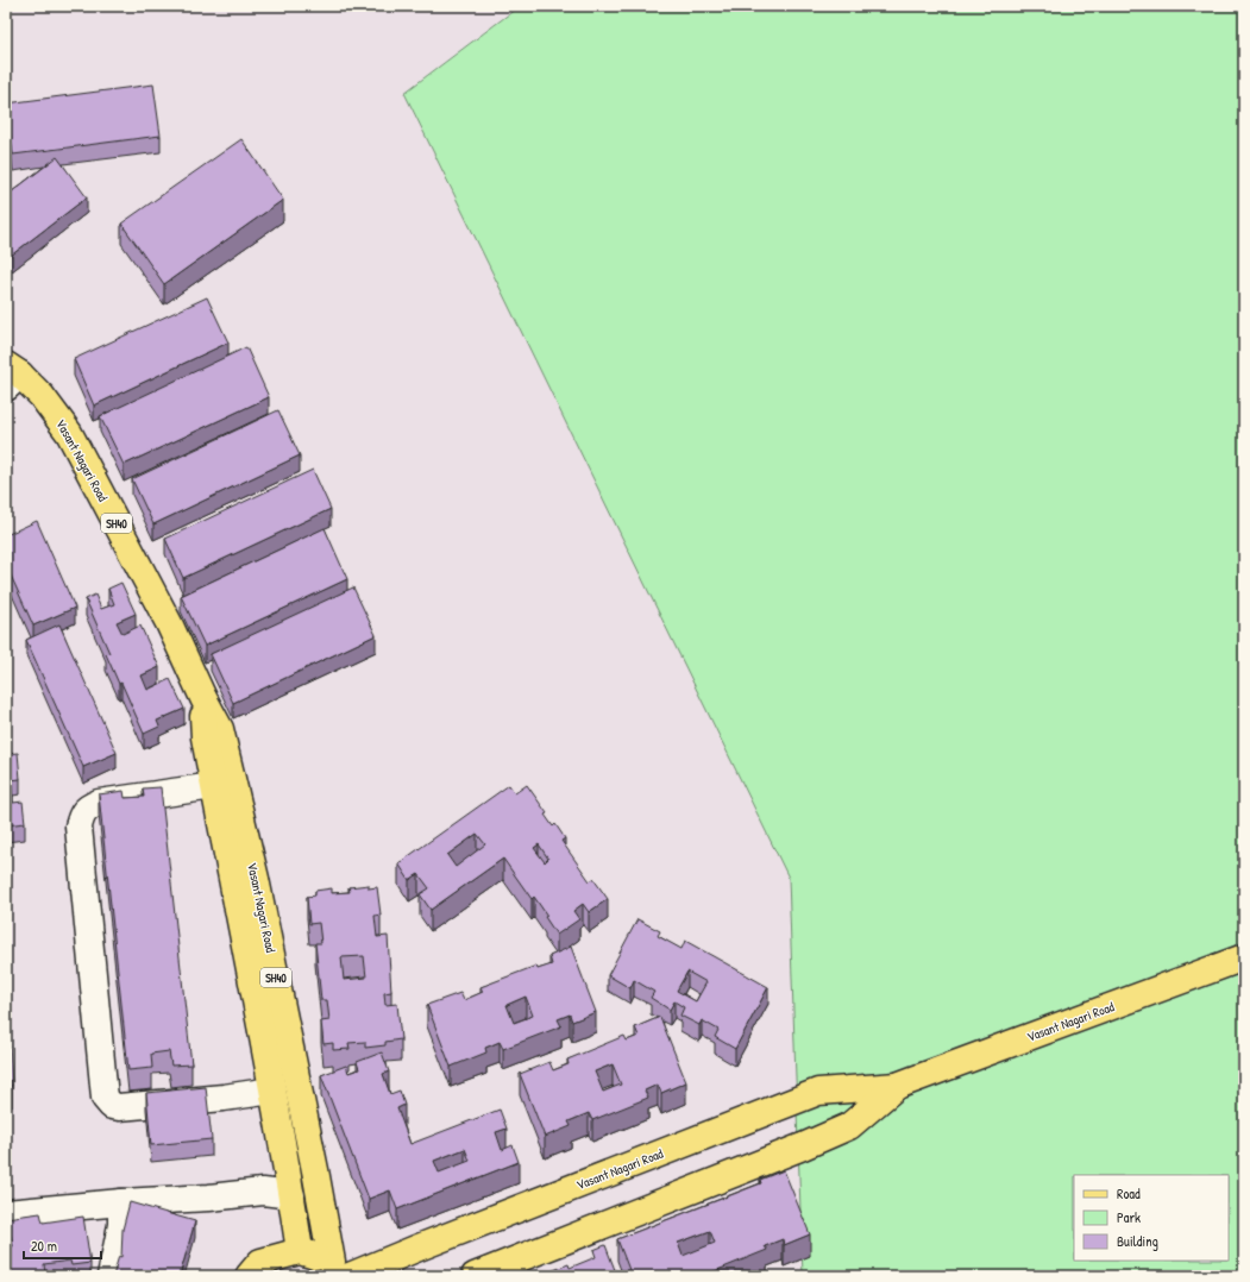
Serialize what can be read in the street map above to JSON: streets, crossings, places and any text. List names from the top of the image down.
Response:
{
  "streets": {
    "main road": ["Vasant Nagari Road", "SH40"]
  },
  "legend": ["Road", "Park", "Building"],
  "scale_bar": "20 m"
}
